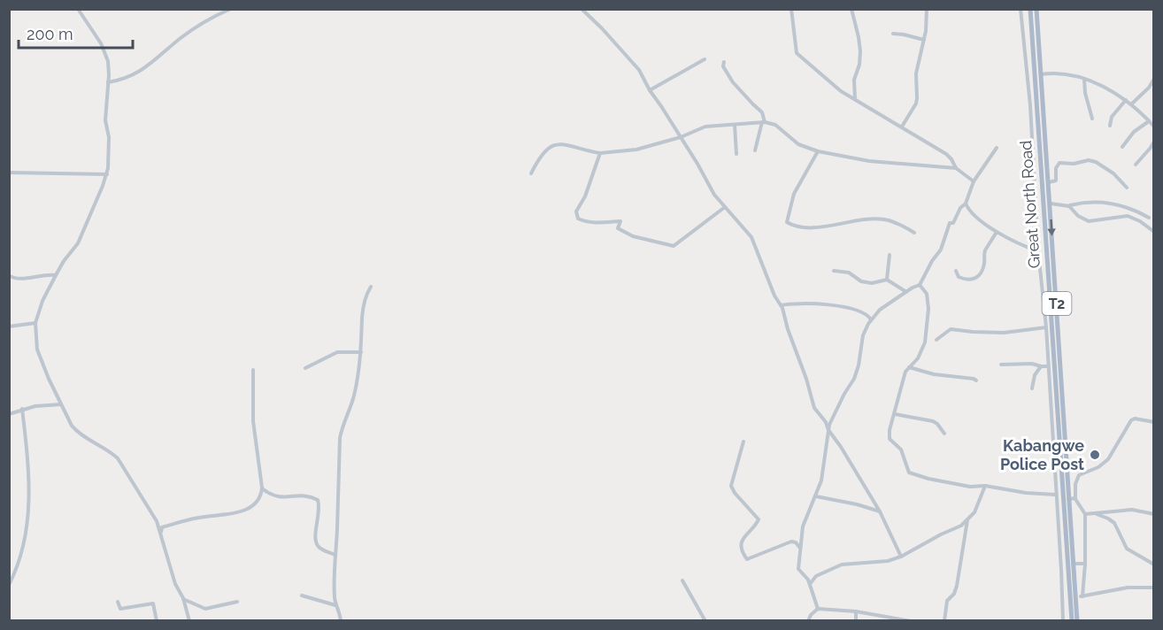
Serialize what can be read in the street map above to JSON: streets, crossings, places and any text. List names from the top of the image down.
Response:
{
  "streets": {
    "main road": ["Great North Road", "T2"]
  },
  "places": ["Kabangwe Police Post"],
  "scale_bar": "200 m"
}
